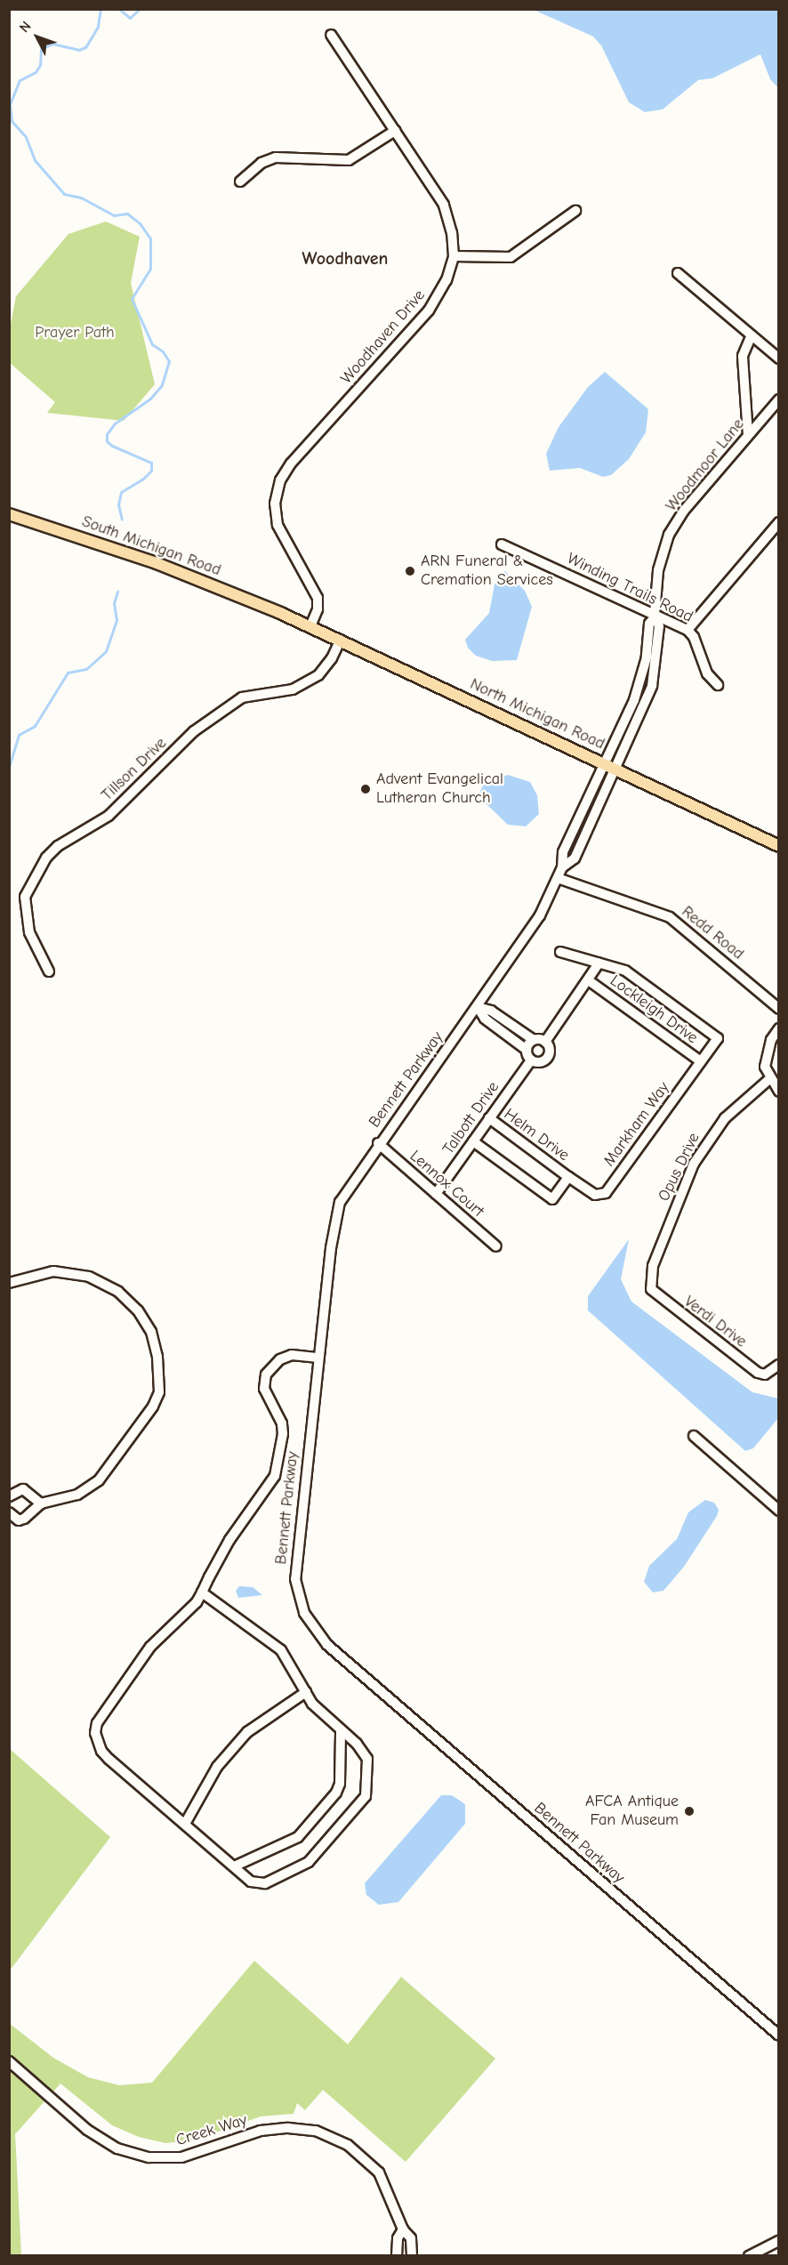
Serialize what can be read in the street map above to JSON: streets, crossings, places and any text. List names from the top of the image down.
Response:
{
  "streets": {
    "main road": ["South Michigan Road", "North Michigan Road"],
    "street": [
      "Woodhaven Drive",
      "Woodmoor Lane",
      "Winding Trails Road",
      "Tillson Drive",
      "Redd Road",
      "Lockleigh Drive",
      "Bennett Parkway",
      "Talbott Drive",
      "Markham Way",
      "Helm Drive",
      "Opus Drive",
      "Lennox Court",
      "Verdi Drive",
      "Creek Way"
    ]
  },
  "crossings": [
    ["Woodhaven Drive", "North Michigan Road"],
    ["Woodmoor Lane", "Winding Trails Road"],
    ["Woodmoor Lane", "North Michigan Road"],
    ["Woodmoor Lane", "Bennett Parkway"],
    ["South Michigan Road", "North Michigan Road"],
    ["North Michigan Road", "Tillson Drive"],
    ["North Michigan Road", "Bennett Parkway"],
    ["Redd Road", "Bennett Parkway"],
    ["Lockleigh Drive", "Talbott Drive"],
    ["Lockleigh Drive", "Markham Way"],
    ["Bennett Parkway", "Lennox Court"],
    ["Talbott Drive", "Helm Drive"],
    ["Talbott Drive", "Lennox Court"],
    ["Markham Way", "Helm Drive"],
    ["Opus Drive", "Verdi Drive"]
  ],
  "districts": ["Woodhaven"],
  "parks": ["Prayer Path"],
  "places": ["ARN Funeral & Cremation Services", "Advent Evangelical Lutheran Church", "AFCA Antique Fan Museum"],
  "north": "top left"
}
